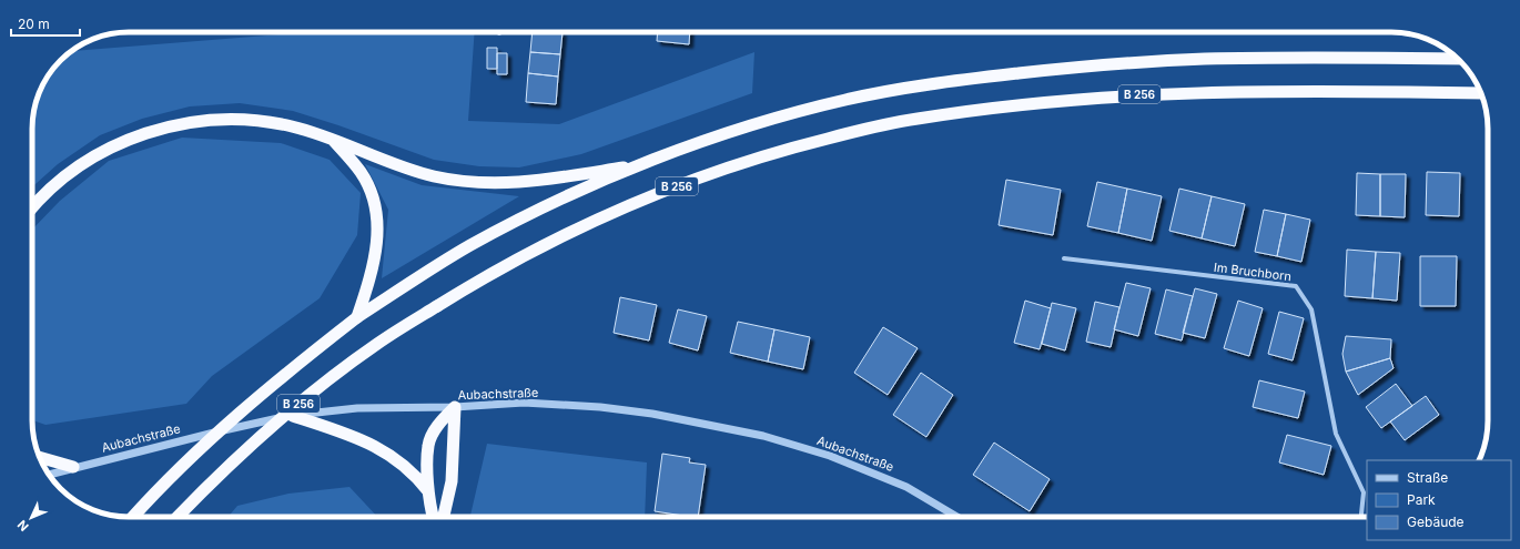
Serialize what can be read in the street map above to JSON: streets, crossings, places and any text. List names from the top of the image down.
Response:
{
  "streets": {
    "highway": ["B 256"],
    "street": ["Im Bruchborn", "Aubachstraße"]
  },
  "legend": ["Straße", "Park", "Gebäude"],
  "scale_bar": "20 m",
  "north": "bottom left"
}
